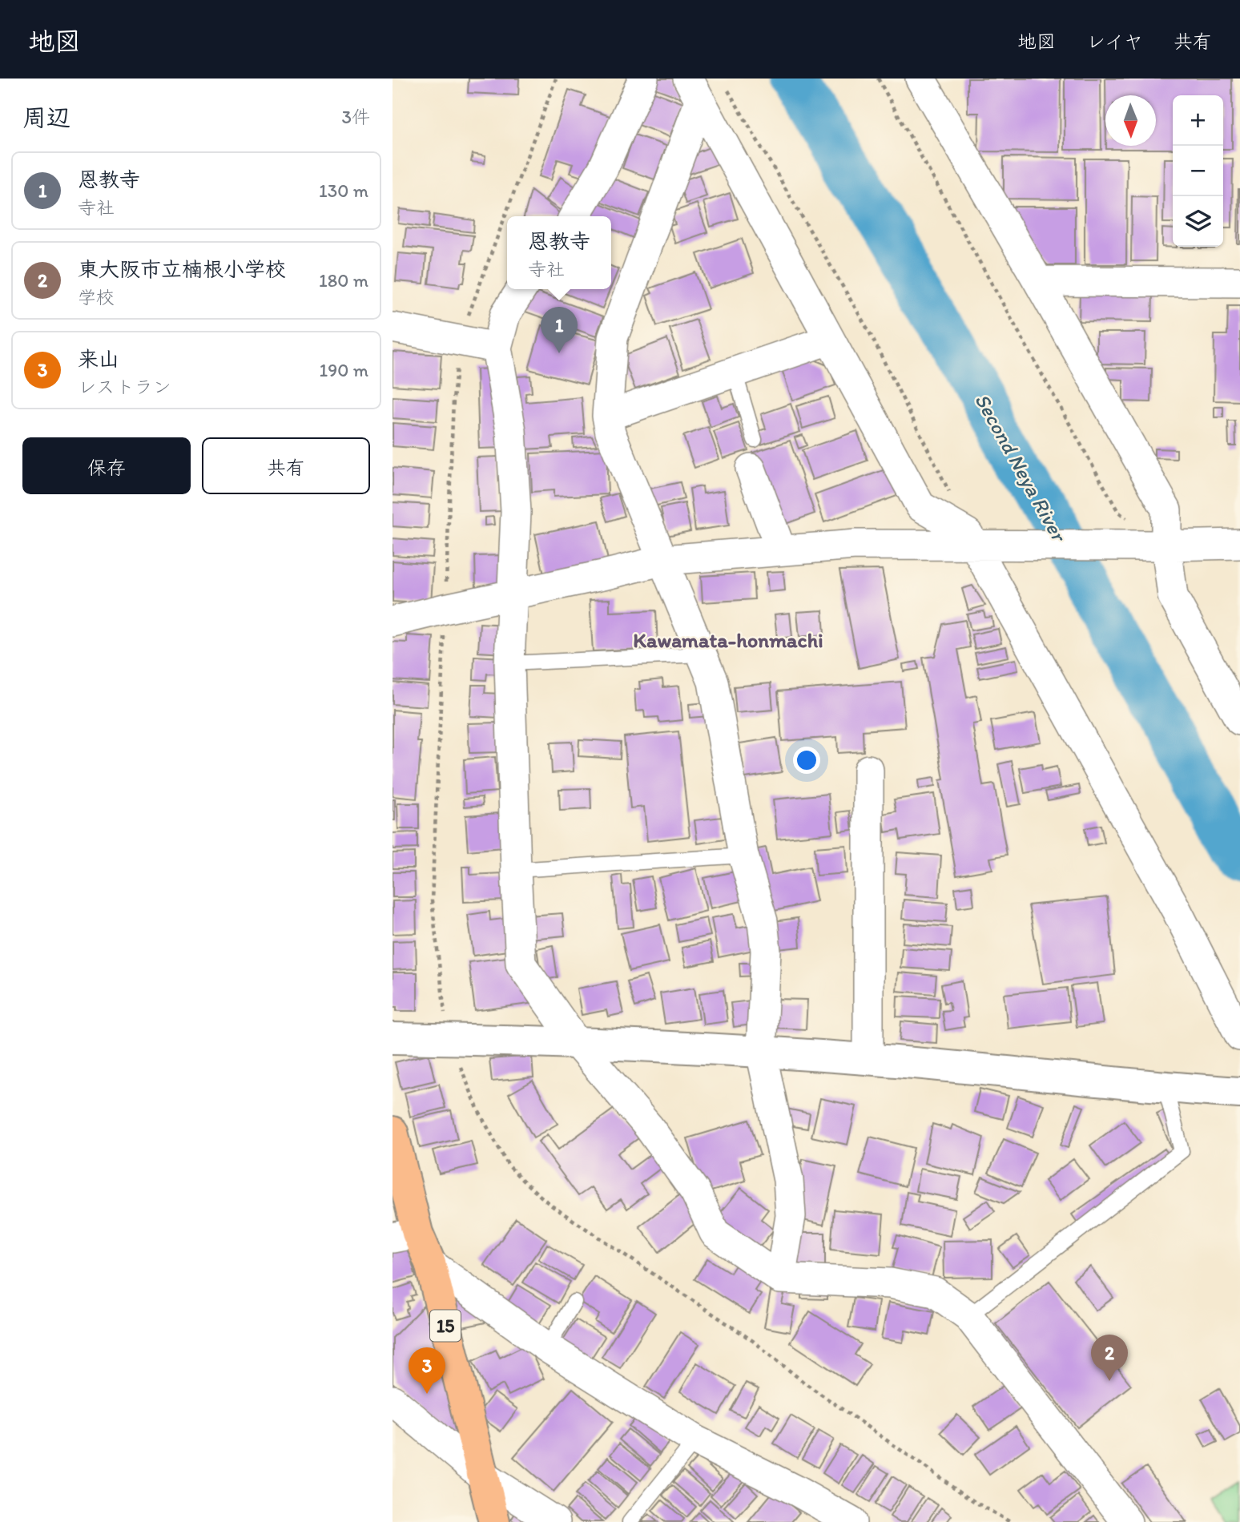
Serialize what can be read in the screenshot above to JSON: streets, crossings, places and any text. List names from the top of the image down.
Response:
{
  "streets": {
    "main road": ["15"]
  },
  "districts": ["Kawamata-honmachi"],
  "water": ["Second Neya River"],
  "north": "bottom",
  "page": {
    "header": "地図",
    "nav": ["地図", "レイヤ", "共有"],
    "heading": ["周辺", "3件"],
    "map_buttons": ["+", "−"],
    "list": [
      {
        "mark": "1",
        "name": "恩教寺",
        "note": "寺社",
        "value": "130 m"
      },
      {
        "mark": "2",
        "name": "東大阪市立楠根小学校",
        "note": "学校",
        "value": "180 m"
      },
      {
        "mark": "3",
        "name": "来山",
        "note": "レストラン",
        "value": "190 m"
      }
    ],
    "popup": ["恩教寺", "寺社"],
    "pins": ["1", "2", "3"],
    "buttons": ["保存", "共有"]
  }
}
